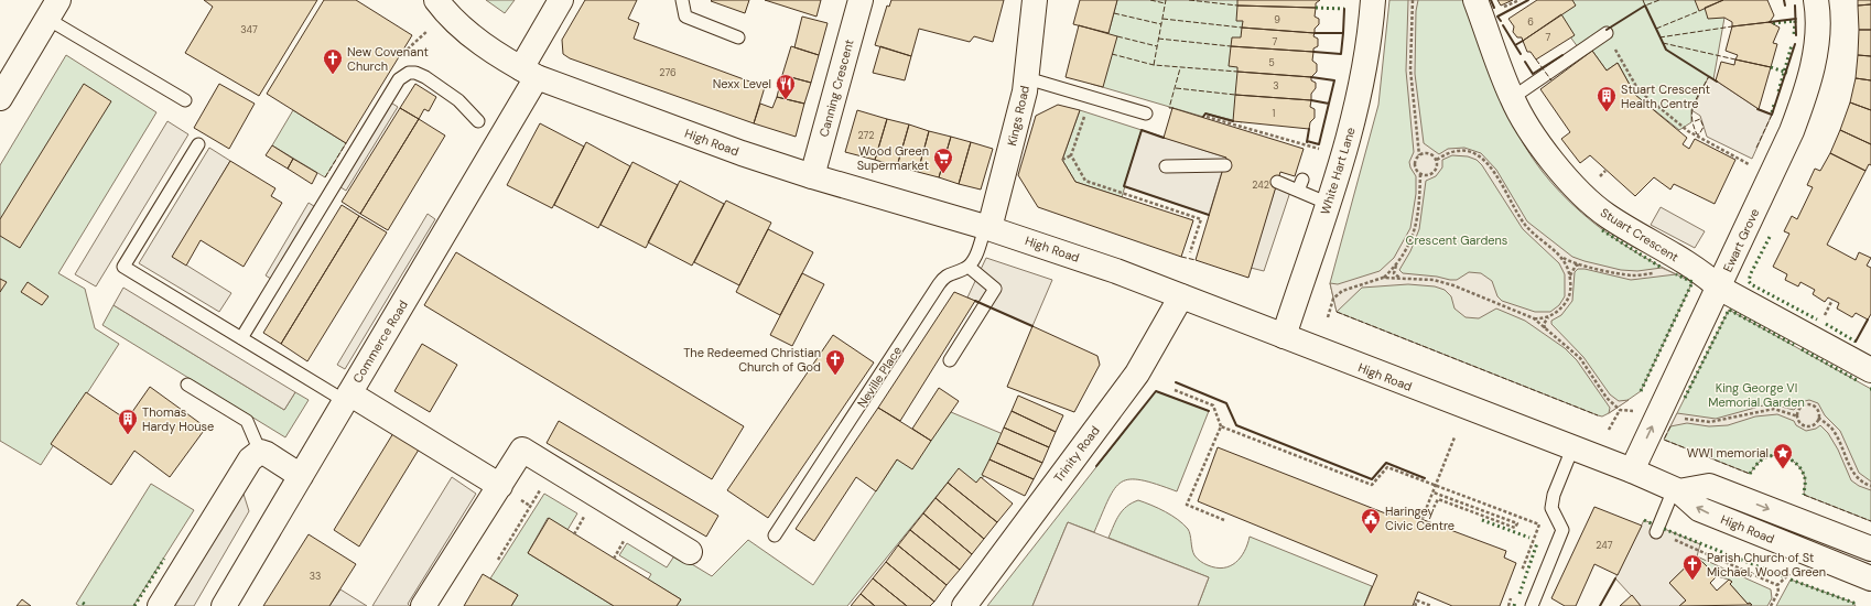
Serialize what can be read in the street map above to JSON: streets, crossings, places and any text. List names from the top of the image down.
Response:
{
  "streets": {
    "street": [
      "Canning Crescent",
      "Kings Road",
      "High Road",
      "White Hart Lane",
      "Stuart Crescent",
      "Ewart Grove",
      "Commerce Road",
      "Trinity Road"
    ],
    "lane": ["Neville Place"]
  },
  "crossings": [
    ["Canning Crescent", "High Road"],
    ["Kings Road", "High Road"],
    ["High Road", "White Hart Lane"],
    ["High Road", "Ewart Grove"],
    ["High Road", "Commerce Road"],
    ["High Road", "Trinity Road"],
    ["Stuart Crescent", "Ewart Grove"]
  ],
  "one_way": ["Ewart Grove"],
  "parks": ["Crescent Gardens", "King George VI Memorial Garden"],
  "places": {
    "church": ["New Covenant Church", "The Redeemed Christian Church of God", "Parish Church of St Michael, Wood Green"],
    "restaurant": ["Nexx Level"],
    "building": ["Stuart Crescent Health Centre", "Thomas Hardy House"],
    "supermarket": ["Wood Green Supermarket"],
    "place": ["WWI memorial"],
    "public building": ["Haringey Civic Centre"]
  },
  "house_numbers": [
    "9",
    "6",
    "347",
    "7",
    "7",
    "5",
    "276",
    "3",
    "1",
    "272",
    "242",
    "247",
    "33"
  ]
}
